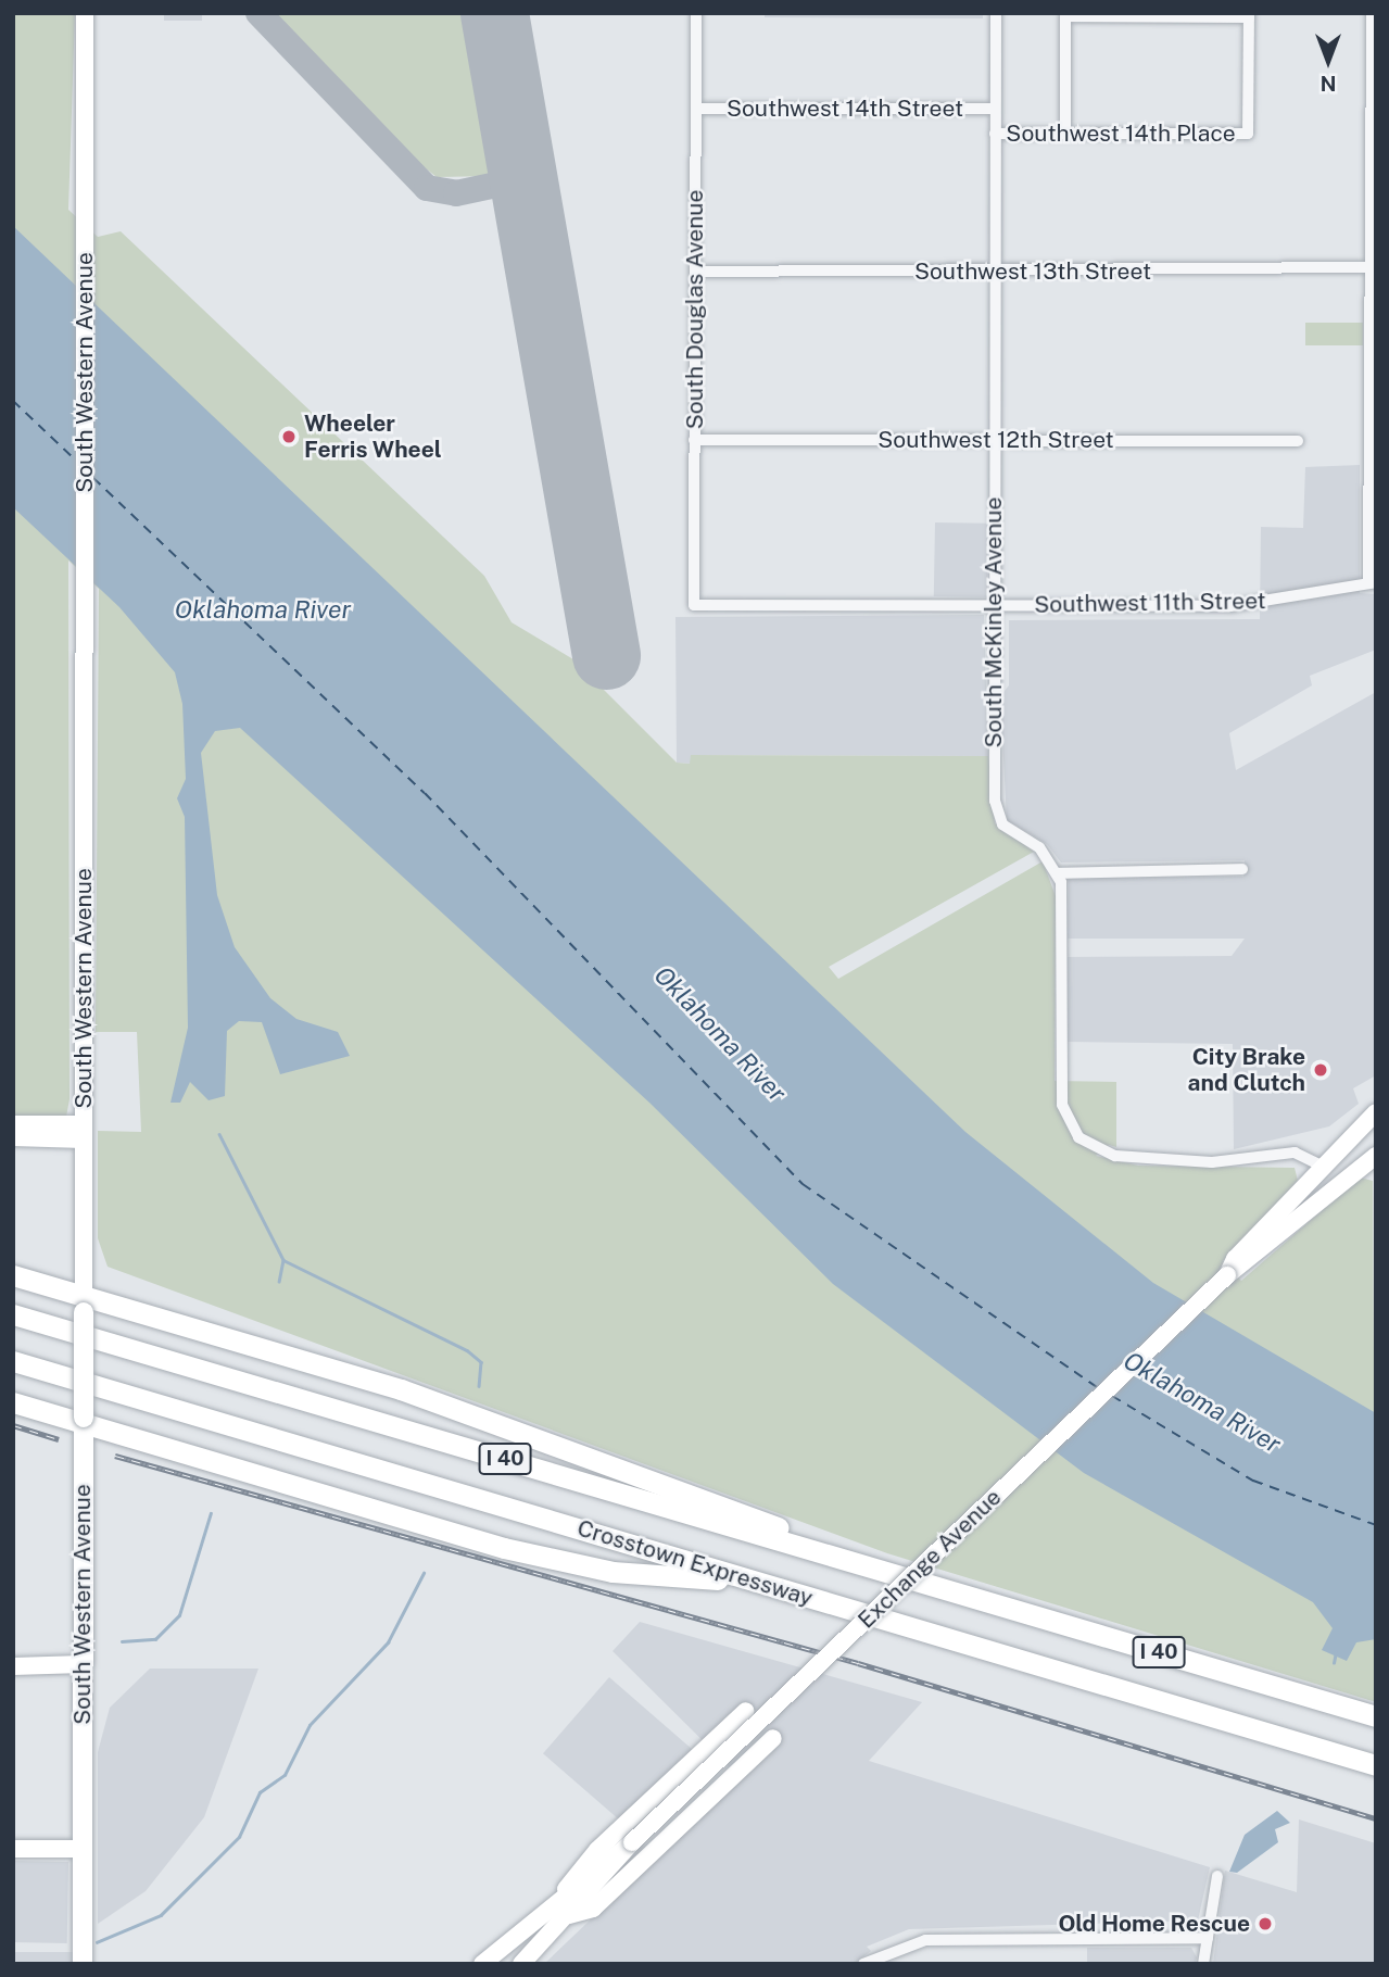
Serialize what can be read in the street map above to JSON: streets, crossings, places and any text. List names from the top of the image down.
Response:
{
  "streets": {
    "highway": ["I 40", "Crosstown Expressway"],
    "main road": ["South Western Avenue", "Exchange Avenue"],
    "street": [
      "Southwest 14th Street",
      "Southwest 14th Place",
      "Southwest 13th Street",
      "South Douglas Avenue",
      "Southwest 12th Street",
      "Southwest 11th Street",
      "South McKinley Avenue"
    ]
  },
  "crossings": [
    ["Southwest 14th Street", "South Douglas Avenue"],
    ["Southwest 14th Street", "South McKinley Avenue"],
    ["Southwest 14th Place", "South McKinley Avenue"],
    ["Southwest 13th Street", "South Douglas Avenue"],
    ["Southwest 13th Street", "South McKinley Avenue"],
    ["South Douglas Avenue", "Southwest 12th Street"],
    ["South Douglas Avenue", "Southwest 11th Street"],
    ["Southwest 12th Street", "South McKinley Avenue"],
    ["Southwest 11th Street", "South McKinley Avenue"]
  ],
  "water": ["Oklahoma River"],
  "places": ["Wheeler Ferris Wheel", "City Brake and Clutch", "Old Home Rescue"],
  "north": "bottom"
}
